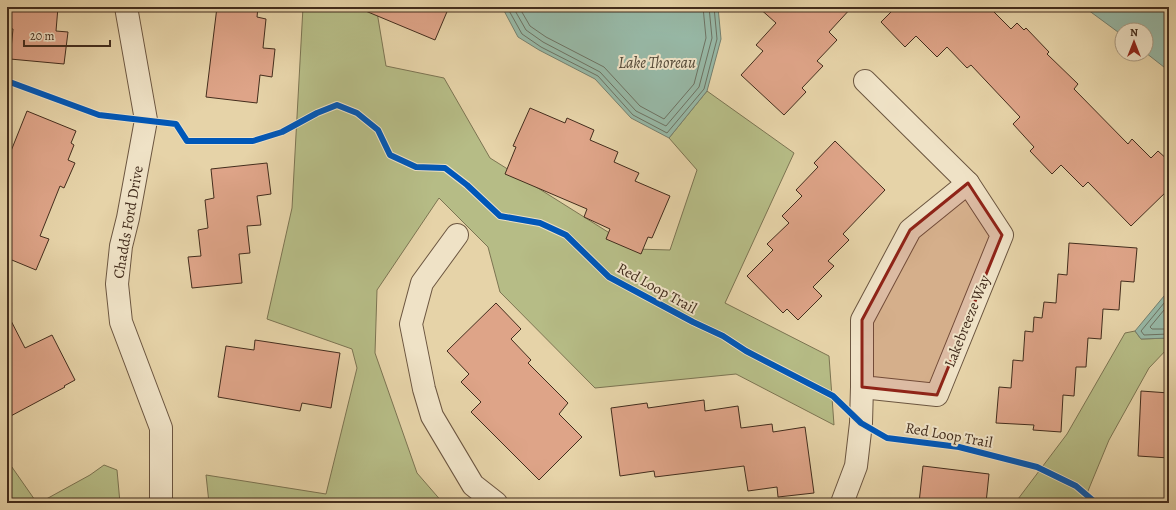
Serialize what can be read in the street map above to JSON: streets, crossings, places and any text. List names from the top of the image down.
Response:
{
  "streets": {
    "street": ["Chadds Ford Drive", "Lakebreeze Way"],
    "cycle path": ["Red Loop Trail"]
  },
  "water": ["Lake Thoreau"],
  "scale_bar": "20 m",
  "north": "top"
}
